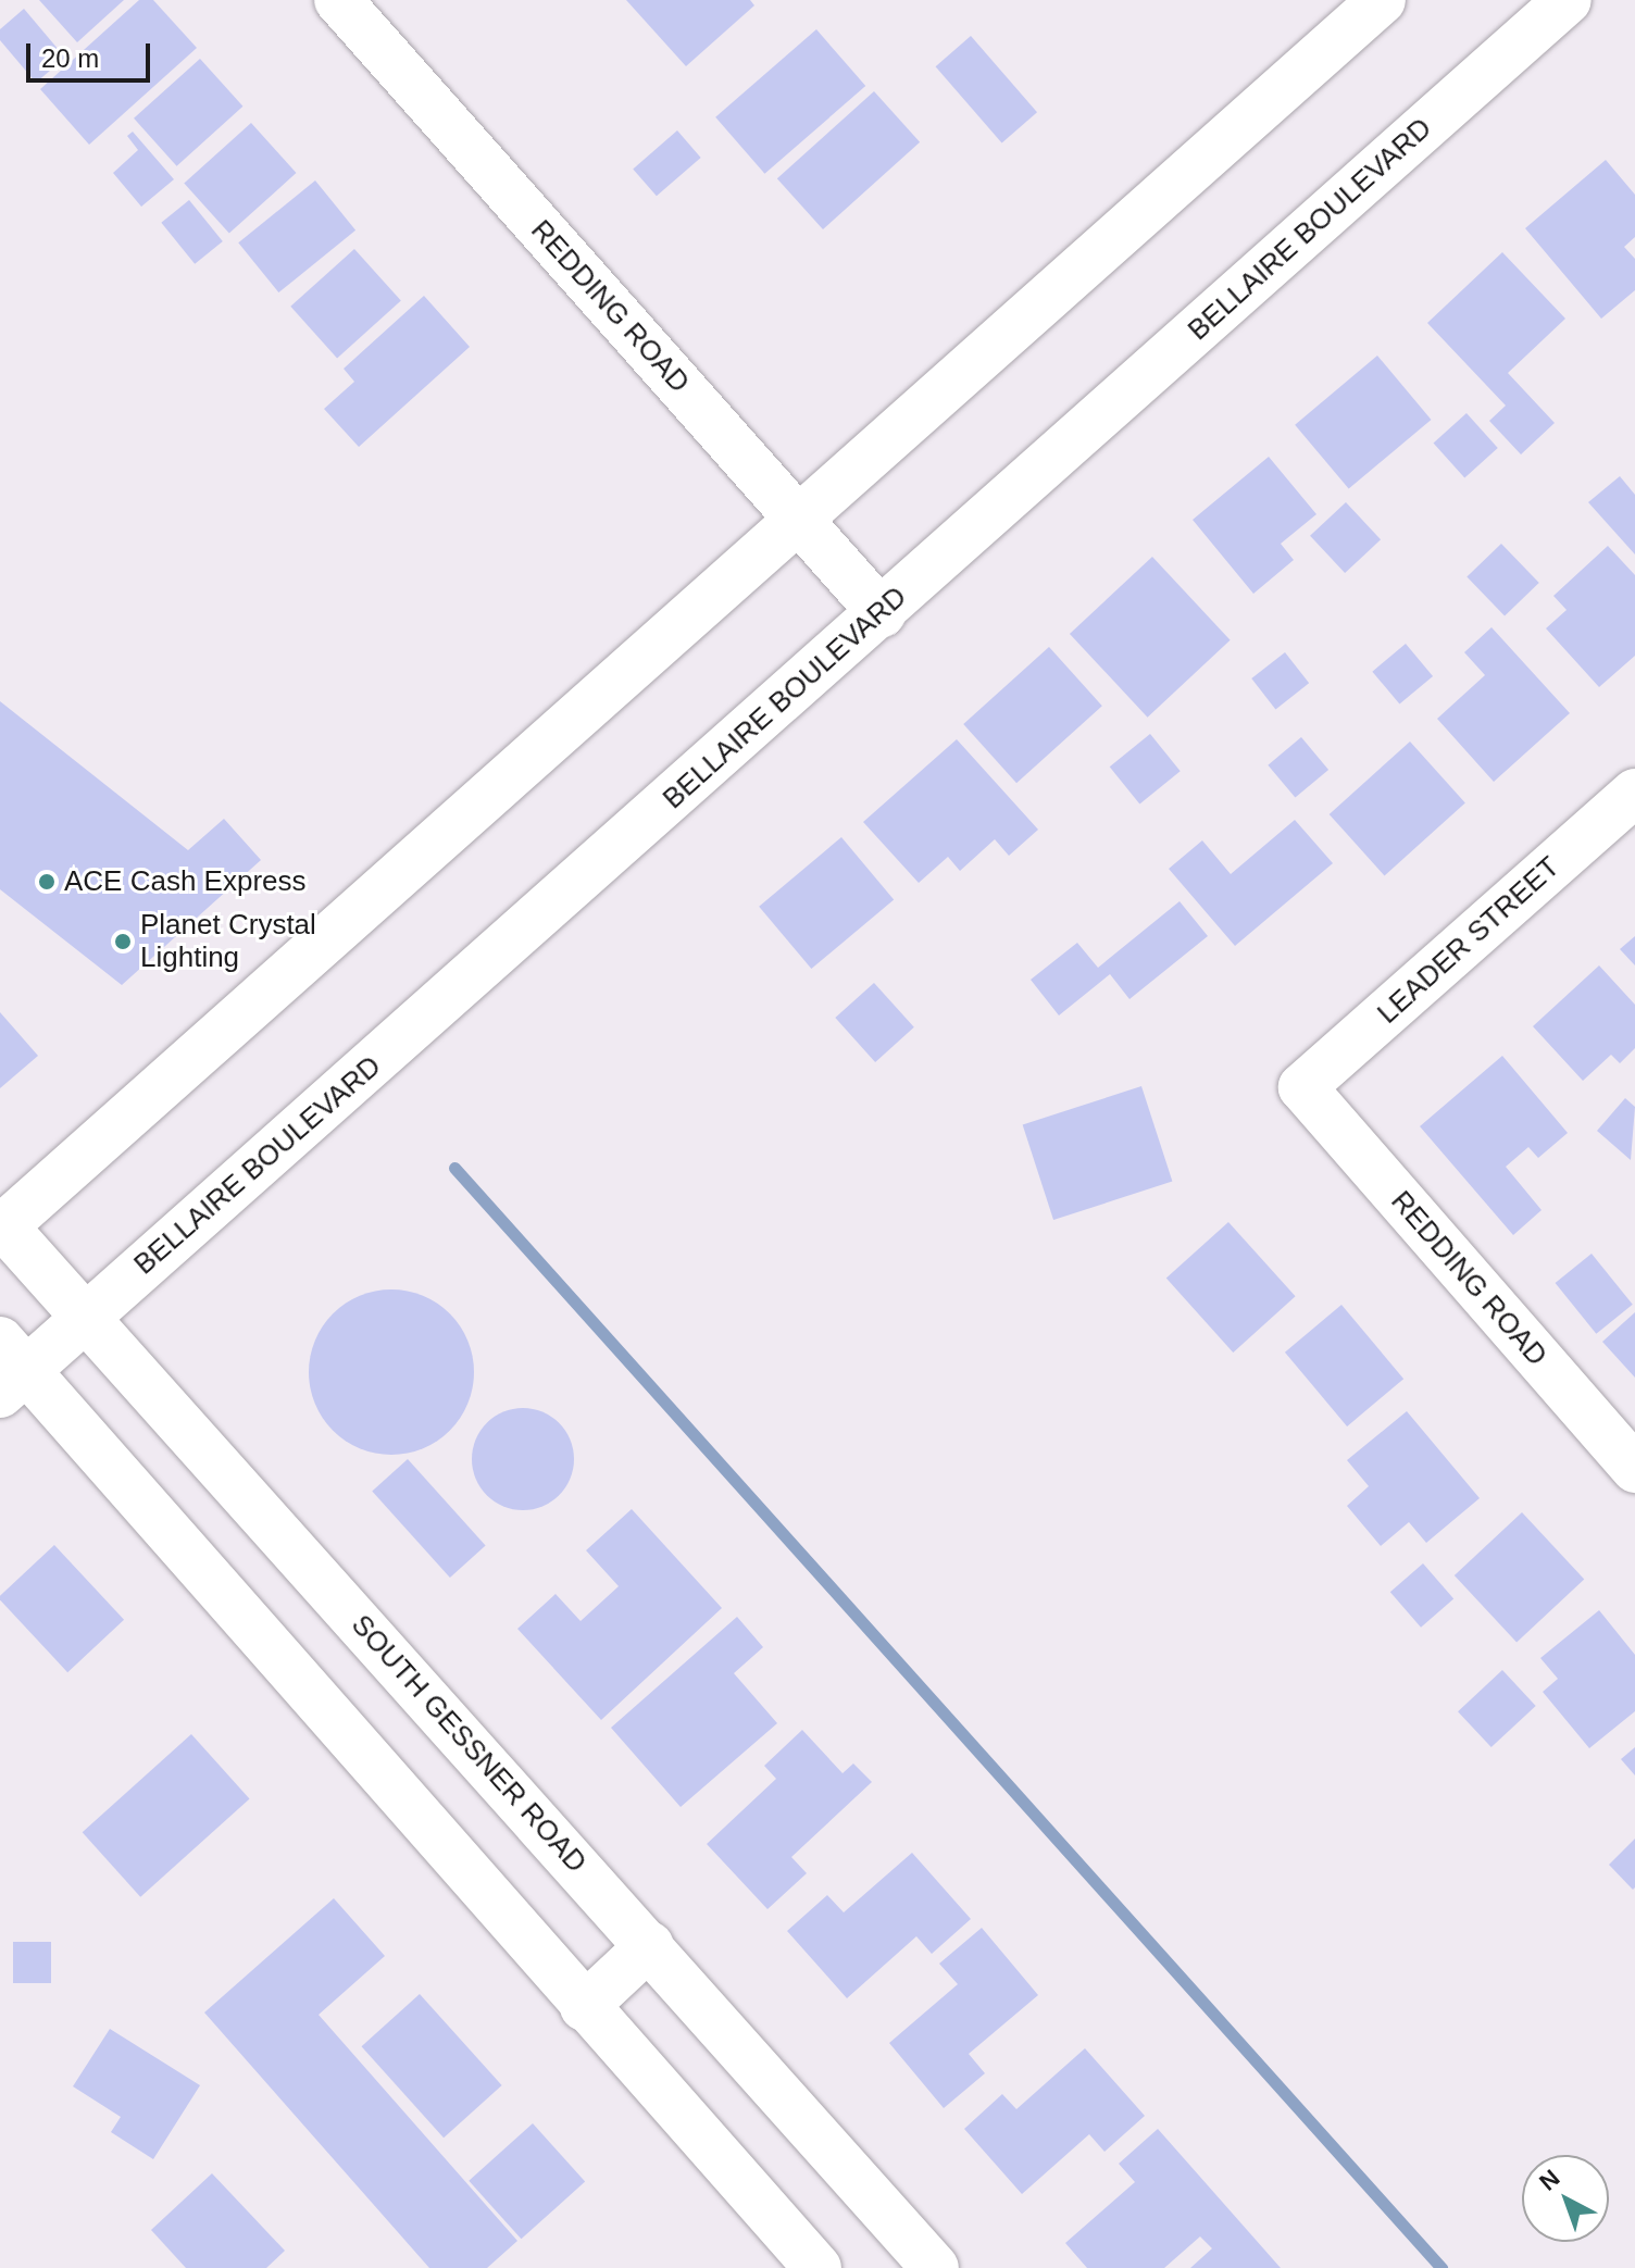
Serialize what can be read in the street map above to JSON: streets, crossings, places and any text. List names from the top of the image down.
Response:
{
  "streets": {
    "main road": [
      "BELLAIRE BOULEVARD",
      "REDDING ROAD",
      "LEADER STREET",
      "SOUTH GESSNER ROAD"
    ]
  },
  "crossings": [
    ["BELLAIRE BOULEVARD", "REDDING ROAD"],
    ["BELLAIRE BOULEVARD", "SOUTH GESSNER ROAD"],
    ["REDDING ROAD", "LEADER STREET"]
  ],
  "places": ["ACE Cash Express", "Planet Crystal Lighting"],
  "scale_bar": "20 m",
  "north": "top left"
}
